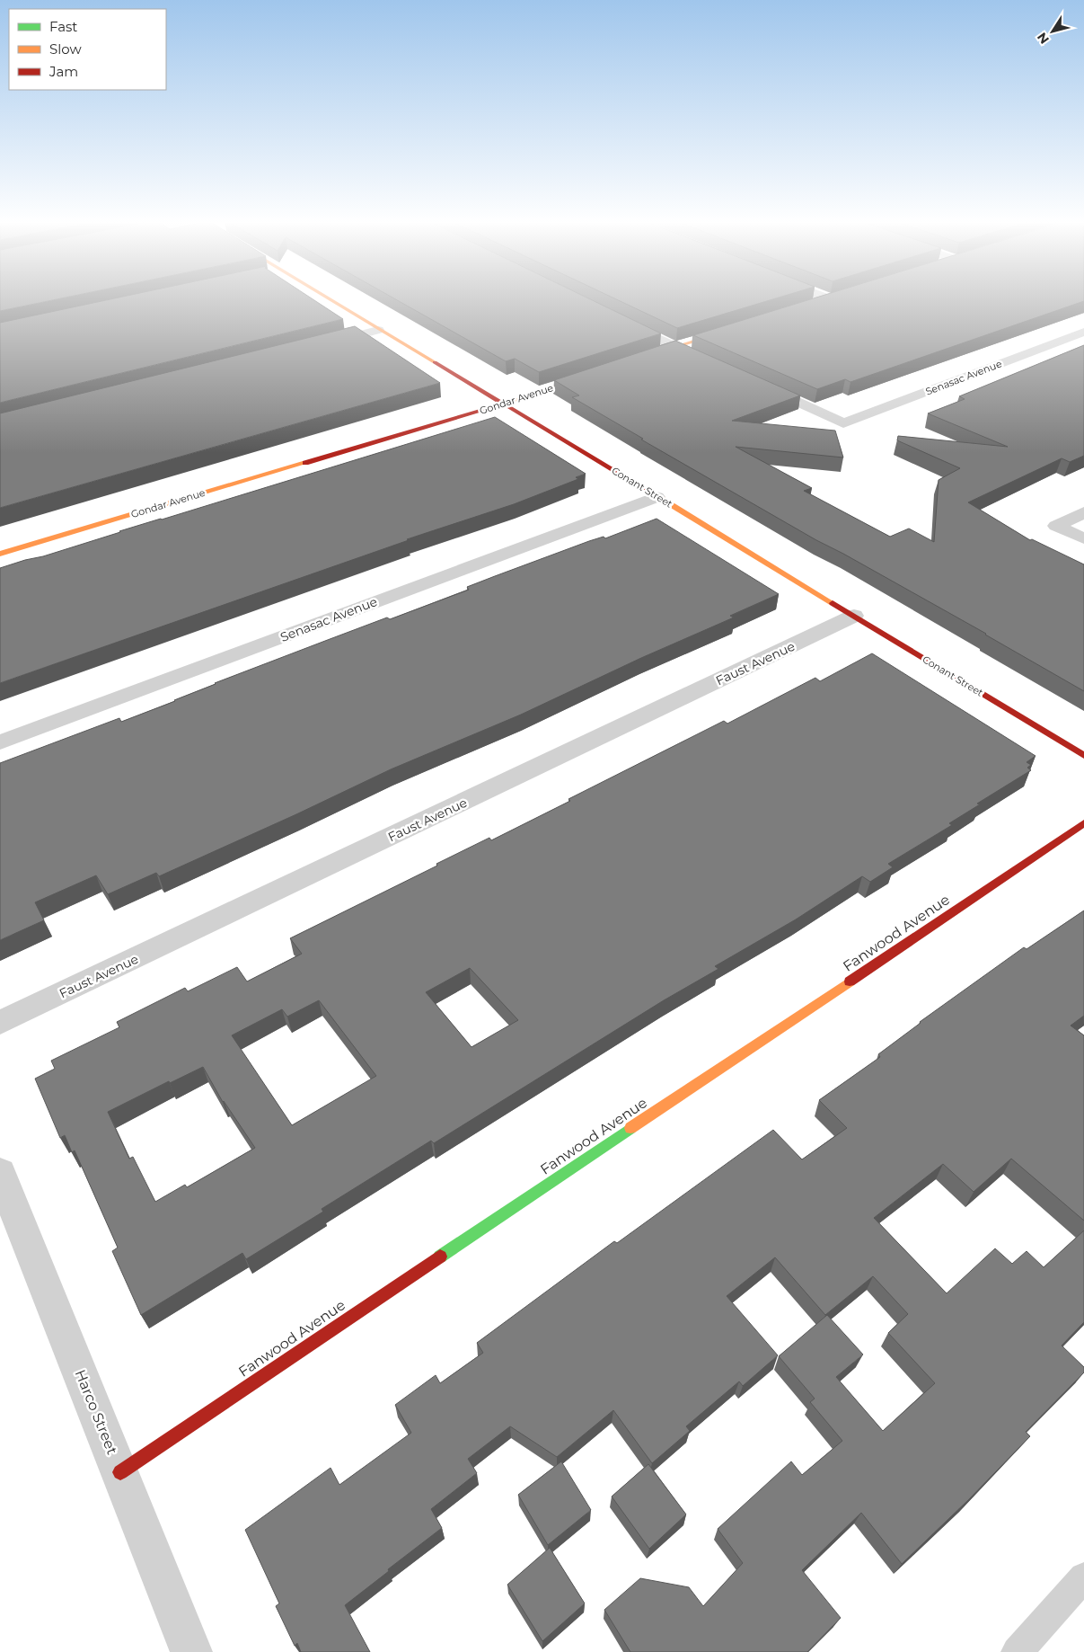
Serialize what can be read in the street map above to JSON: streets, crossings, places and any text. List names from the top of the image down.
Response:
{
  "streets": {
    "street": [
      "Senasac Avenue",
      "Gondar Avenue",
      "Conant Street",
      "Faust Avenue",
      "Fanwood Avenue",
      "Harco Street"
    ]
  },
  "crossings": [
    ["Senasac Avenue", "Conant Street"],
    ["Gondar Avenue", "Conant Street"],
    ["Conant Street", "Faust Avenue"],
    ["Fanwood Avenue", "Harco Street"]
  ],
  "legend": ["Fast", "Slow", "Jam"],
  "north": "bottom left"
}
